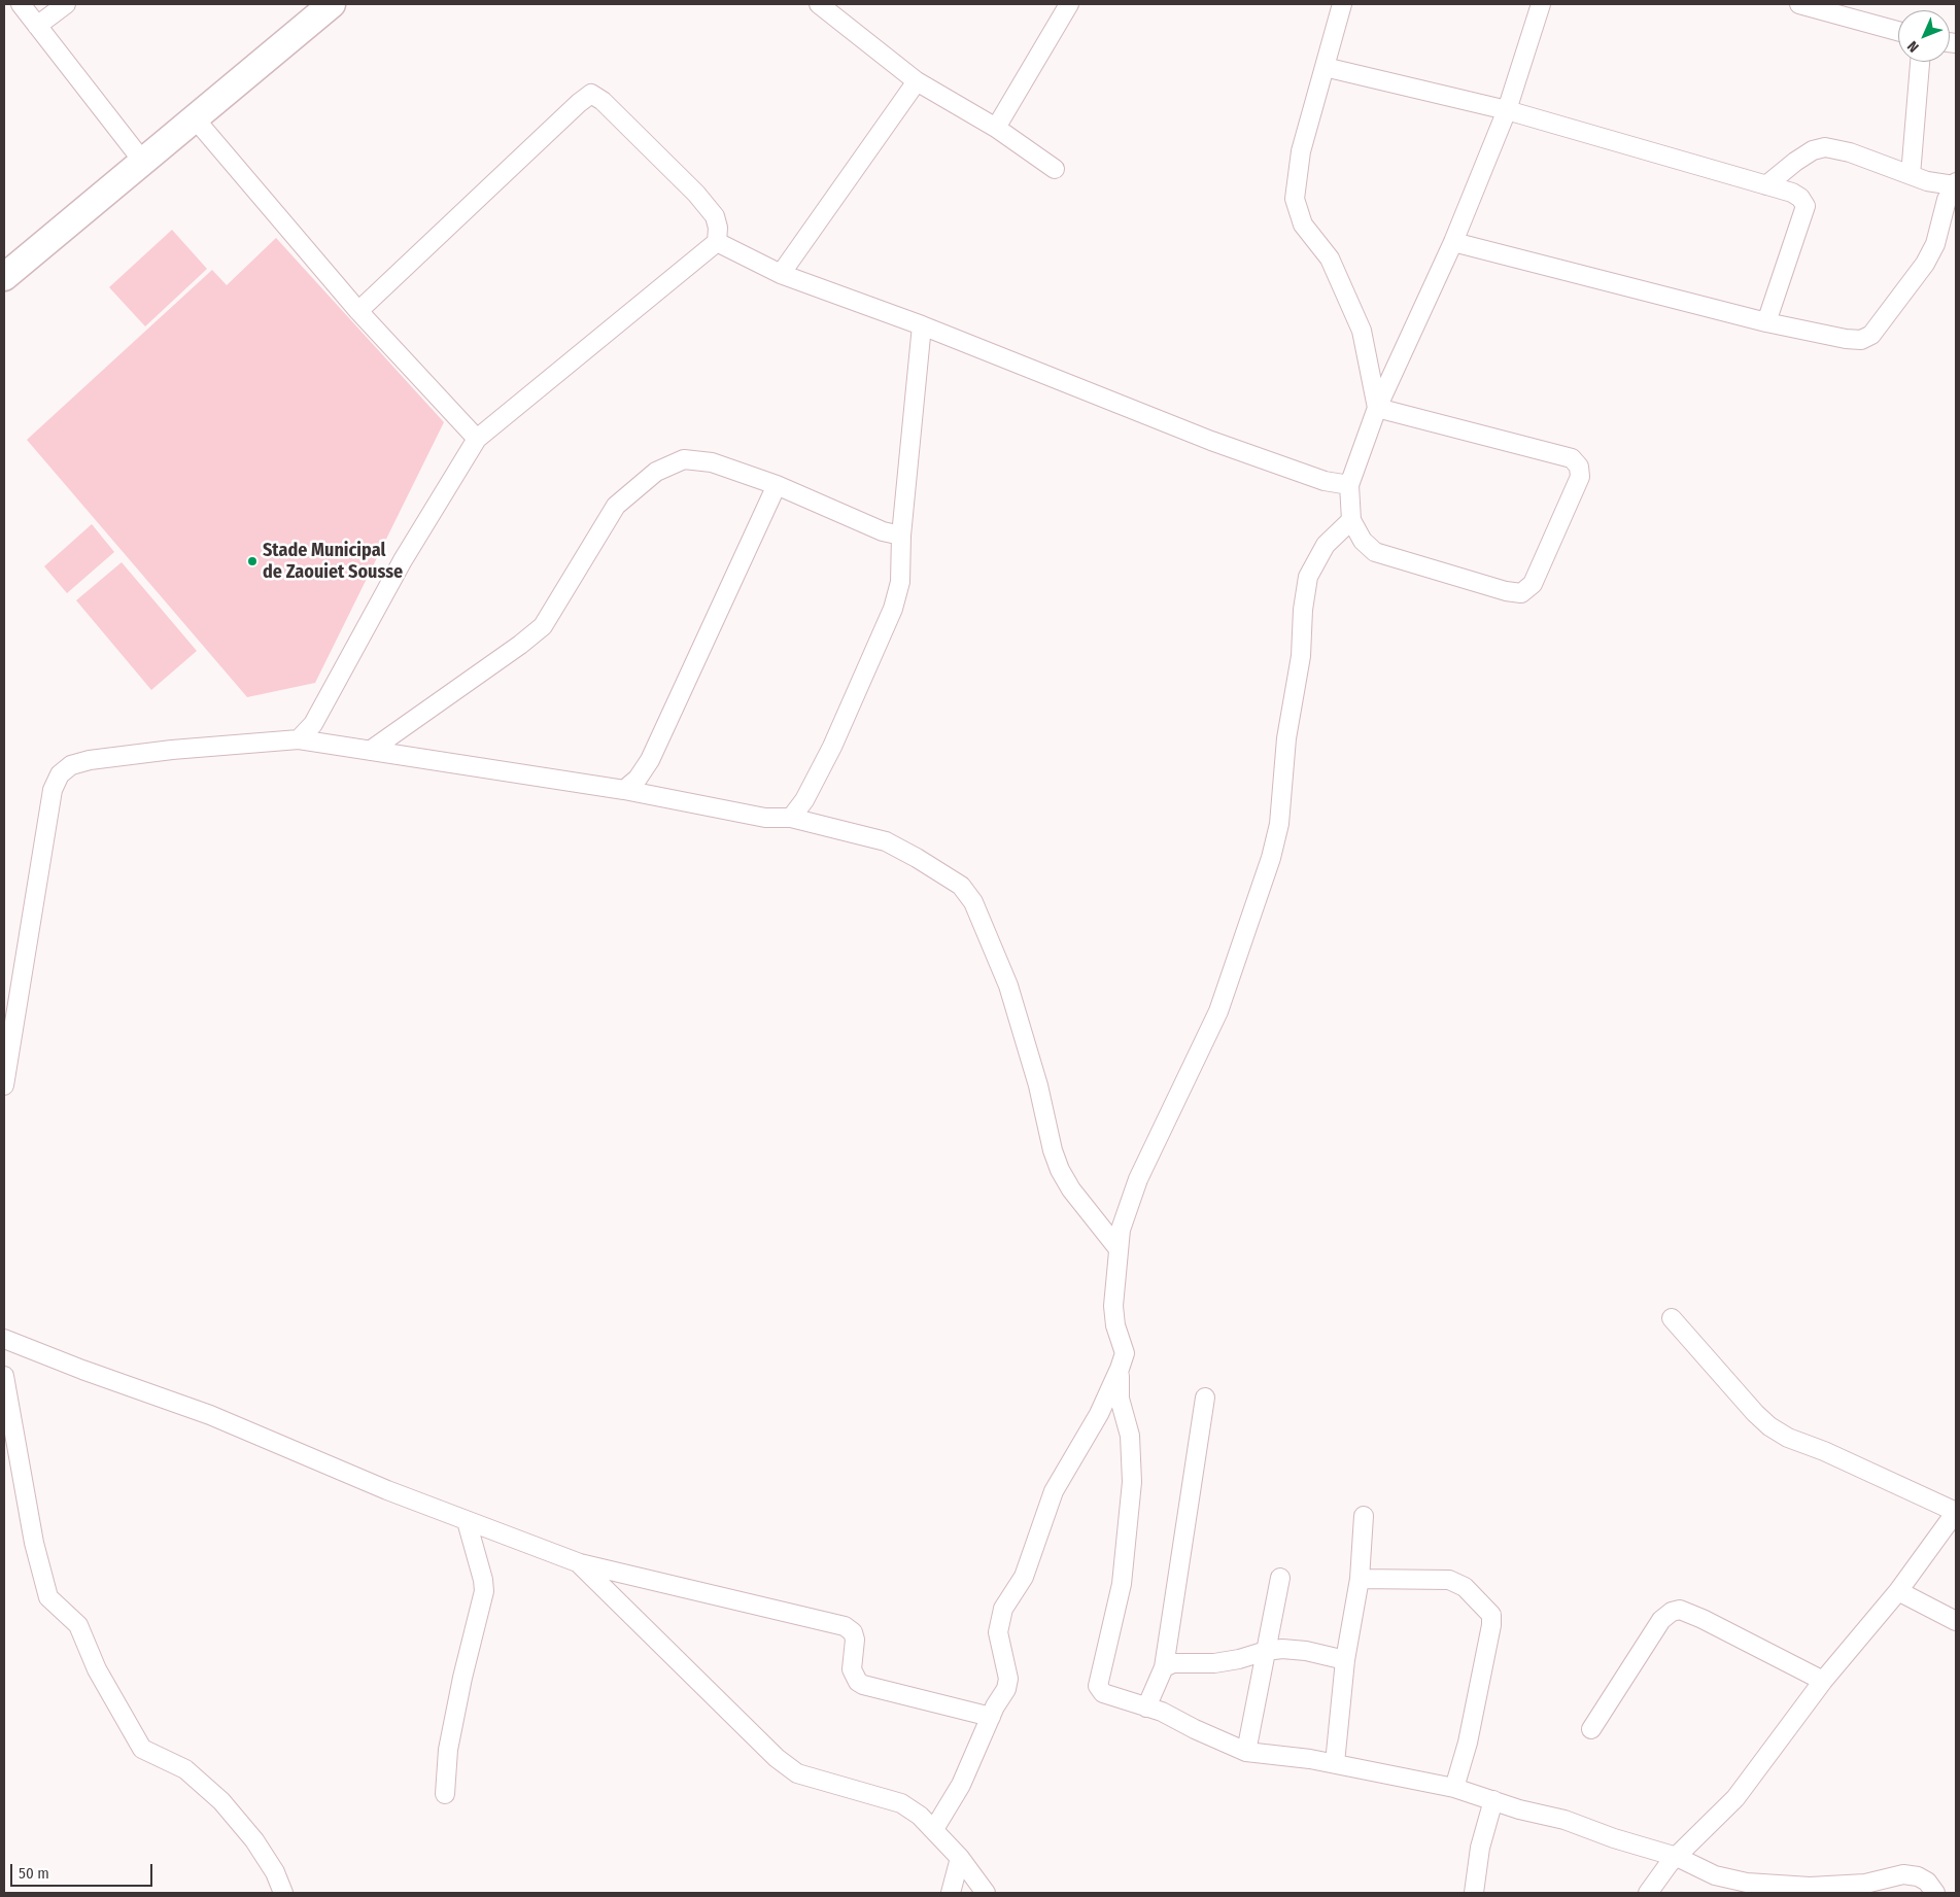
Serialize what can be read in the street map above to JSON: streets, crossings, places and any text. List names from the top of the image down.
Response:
{
  "places": ["Stade Municipal de Zaouiet Sousse"],
  "scale_bar": "50 m",
  "north": "bottom left"
}
